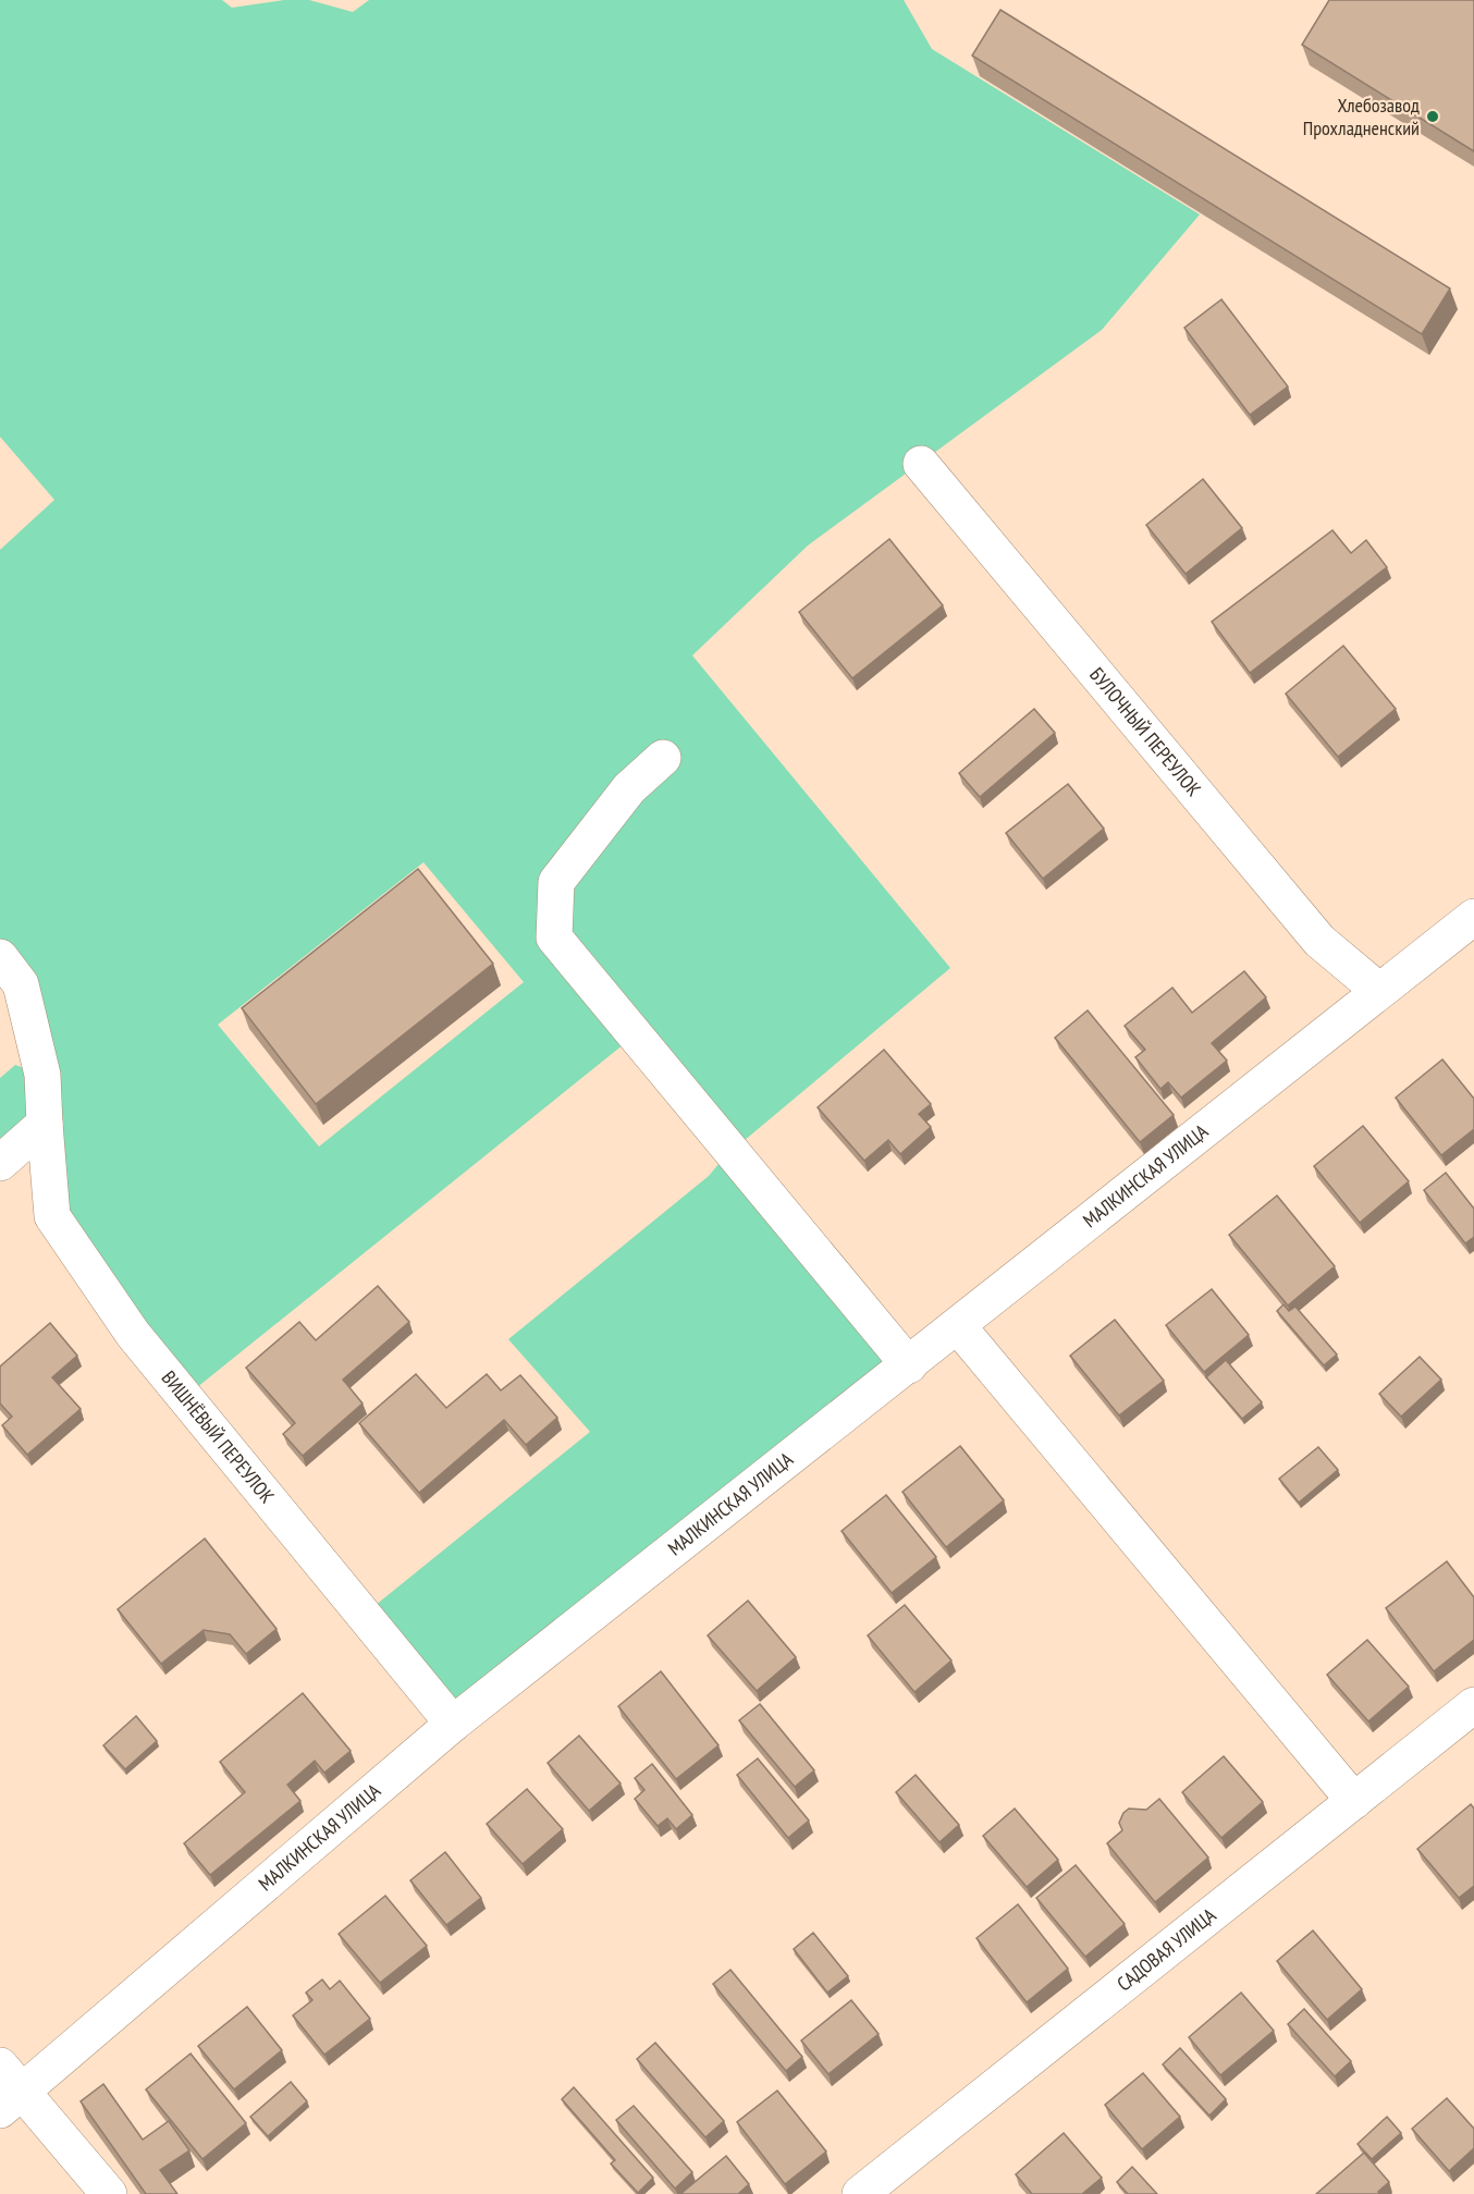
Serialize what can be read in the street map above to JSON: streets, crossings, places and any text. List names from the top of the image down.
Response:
{
  "streets": {
    "street": [
      "БУЛОЧНЫЙ ПЕРЕУЛОК",
      "МАЛКИНСКАЯ УЛИЦА",
      "ВИШНЁВЫЙ ПЕРЕУЛОК",
      "САДОВАЯ УЛИЦА"
    ]
  },
  "crossings": [
    ["БУЛОЧНЫЙ ПЕРЕУЛОК", "МАЛКИНСКАЯ УЛИЦА"],
    ["МАЛКИНСКАЯ УЛИЦА", "ВИШНЁВЫЙ ПЕРЕУЛОК"]
  ],
  "places": ["Хлебозавод Прохладненский"]
}
